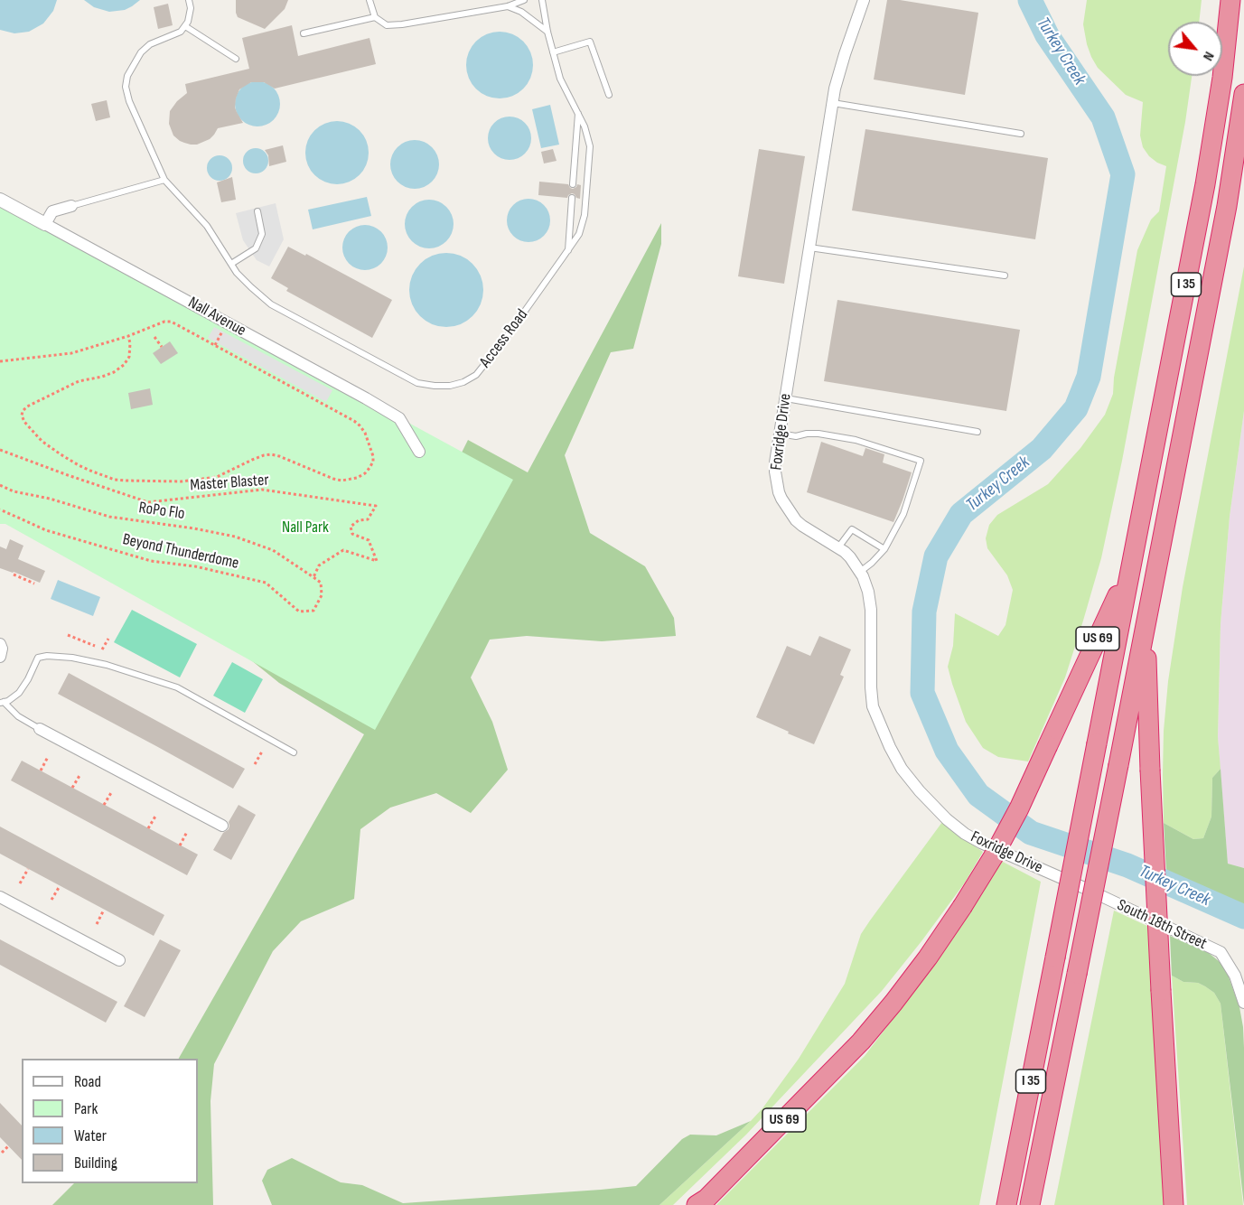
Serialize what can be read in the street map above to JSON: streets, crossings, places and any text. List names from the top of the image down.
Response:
{
  "streets": {
    "highway": ["I 35", "US 69"],
    "street": ["Nall Avenue", "Foxridge Drive", "South 18th Street"],
    "lane": ["Access Road"],
    "path": ["Master Blaster", "RoPo Flo", "Beyond Thunderdome"]
  },
  "crossings": [
    ["I 35", "US 69"],
    ["Foxridge Drive", "South 18th Street"],
    ["Master Blaster", "RoPo Flo"],
    ["Master Blaster", "Beyond Thunderdome"],
    ["RoPo Flo", "Beyond Thunderdome"]
  ],
  "water": ["Turkey Creek"],
  "parks": ["Nall Park"],
  "legend": [
    "Road",
    "Park",
    "Water",
    "Building"
  ],
  "north": "bottom right"
}
